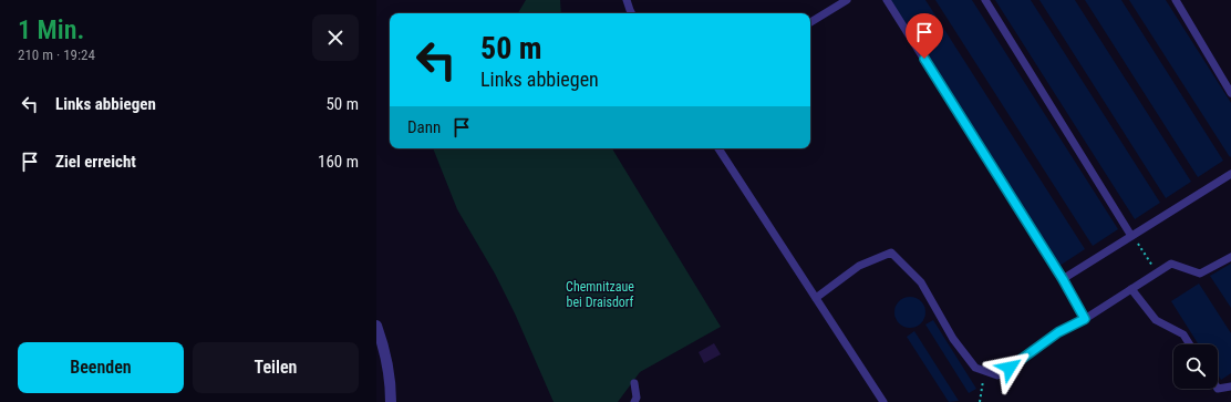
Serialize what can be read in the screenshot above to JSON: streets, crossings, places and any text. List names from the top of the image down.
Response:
{
  "parks": ["Chemnitzaue bei Draisdorf"],
  "page": {
    "heading": ["1 Min.", "210 m · 19:24"],
    "turn": ["50 m", "Links abbiegen"],
    "list": [
      {
        "name": "Links abbiegen",
        "value": "50 m"
      },
      {
        "name": "Ziel erreicht",
        "value": "160 m"
      }
    ],
    "then": "Dann",
    "buttons": ["Beenden", "Teilen"]
  }
}
